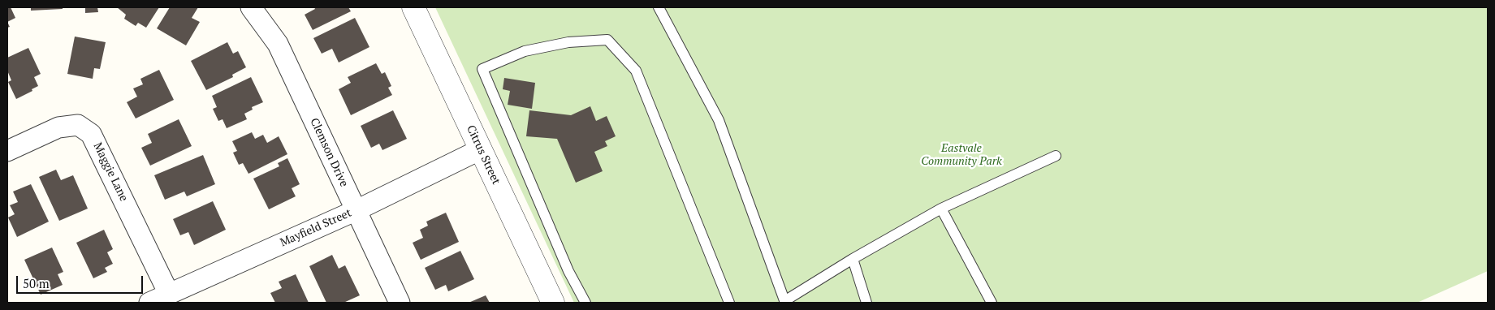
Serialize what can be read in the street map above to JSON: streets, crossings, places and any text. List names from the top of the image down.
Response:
{
  "streets": {
    "street": [
      "Clemson Drive",
      "Citrus Street",
      "Maggie Lane",
      "Mayfield Street"
    ]
  },
  "crossings": [
    ["Clemson Drive", "Mayfield Street"],
    ["Citrus Street", "Mayfield Street"],
    ["Maggie Lane", "Mayfield Street"]
  ],
  "parks": ["Eastvale Community Park"],
  "scale_bar": "50 m"
}
